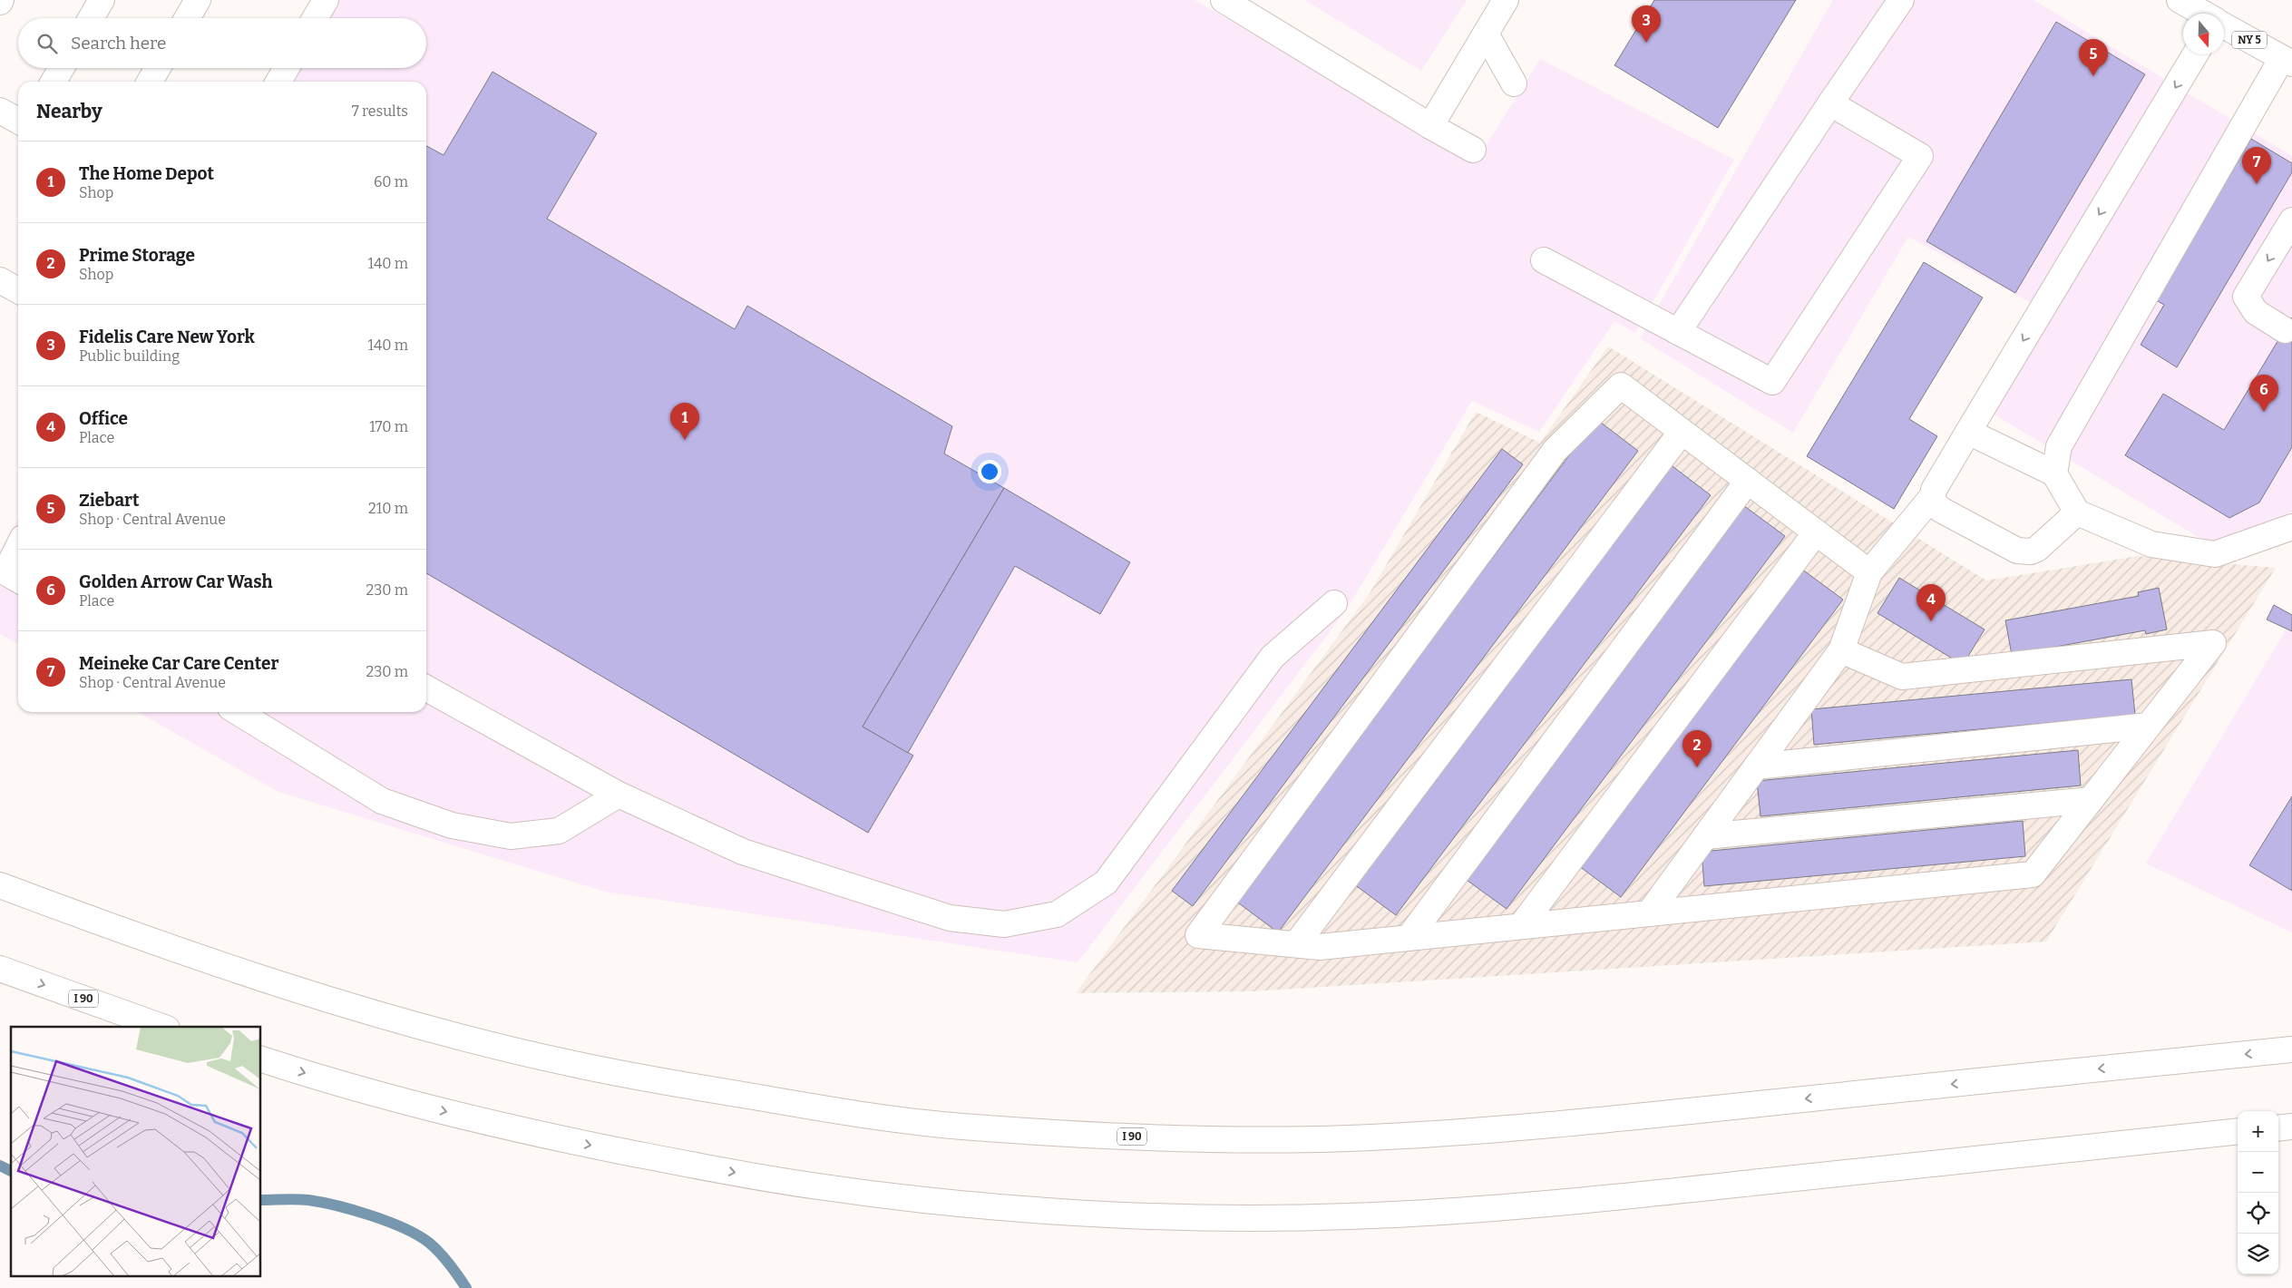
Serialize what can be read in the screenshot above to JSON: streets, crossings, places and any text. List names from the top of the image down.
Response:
{
  "streets": {
    "main road": ["NY 5", "I 90"]
  },
  "north": "bottom",
  "page": {
    "pins": [
      "3",
      "5",
      "7",
      "6",
      "1",
      "4",
      "2"
    ],
    "search": "Search here",
    "heading": ["Nearby", "7 results"],
    "list": [
      {
        "mark": "1",
        "name": "The Home Depot",
        "note": "Shop",
        "value": "60 m"
      },
      {
        "mark": "2",
        "name": "Prime Storage",
        "note": "Shop",
        "value": "140 m"
      },
      {
        "mark": "3",
        "name": "Fidelis Care New York",
        "note": "Public building",
        "value": "140 m"
      },
      {
        "mark": "4",
        "name": "Office",
        "note": "Place",
        "value": "170 m"
      },
      {
        "mark": "5",
        "name": "Ziebart",
        "note": "Shop · Central Avenue",
        "value": "210 m"
      },
      {
        "mark": "6",
        "name": "Golden Arrow Car Wash",
        "note": "Place",
        "value": "230 m"
      },
      {
        "mark": "7",
        "name": "Meineke Car Care Center",
        "note": "Shop · Central Avenue",
        "value": "230 m"
      }
    ],
    "map_buttons": ["+", "−"]
  }
}
